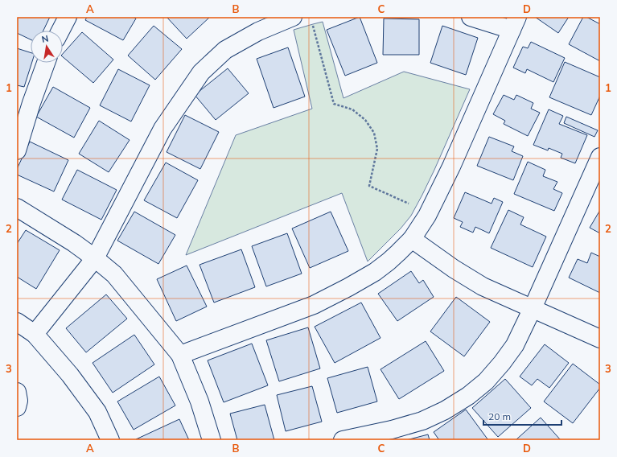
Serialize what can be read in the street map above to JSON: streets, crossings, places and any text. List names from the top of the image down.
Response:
{
  "scale_bar": "20 m",
  "north": "top",
  "grid": {
    "columns": [
      "A",
      "B",
      "C",
      "D"
    ],
    "rows": ["1", "2", "3"]
  }
}
